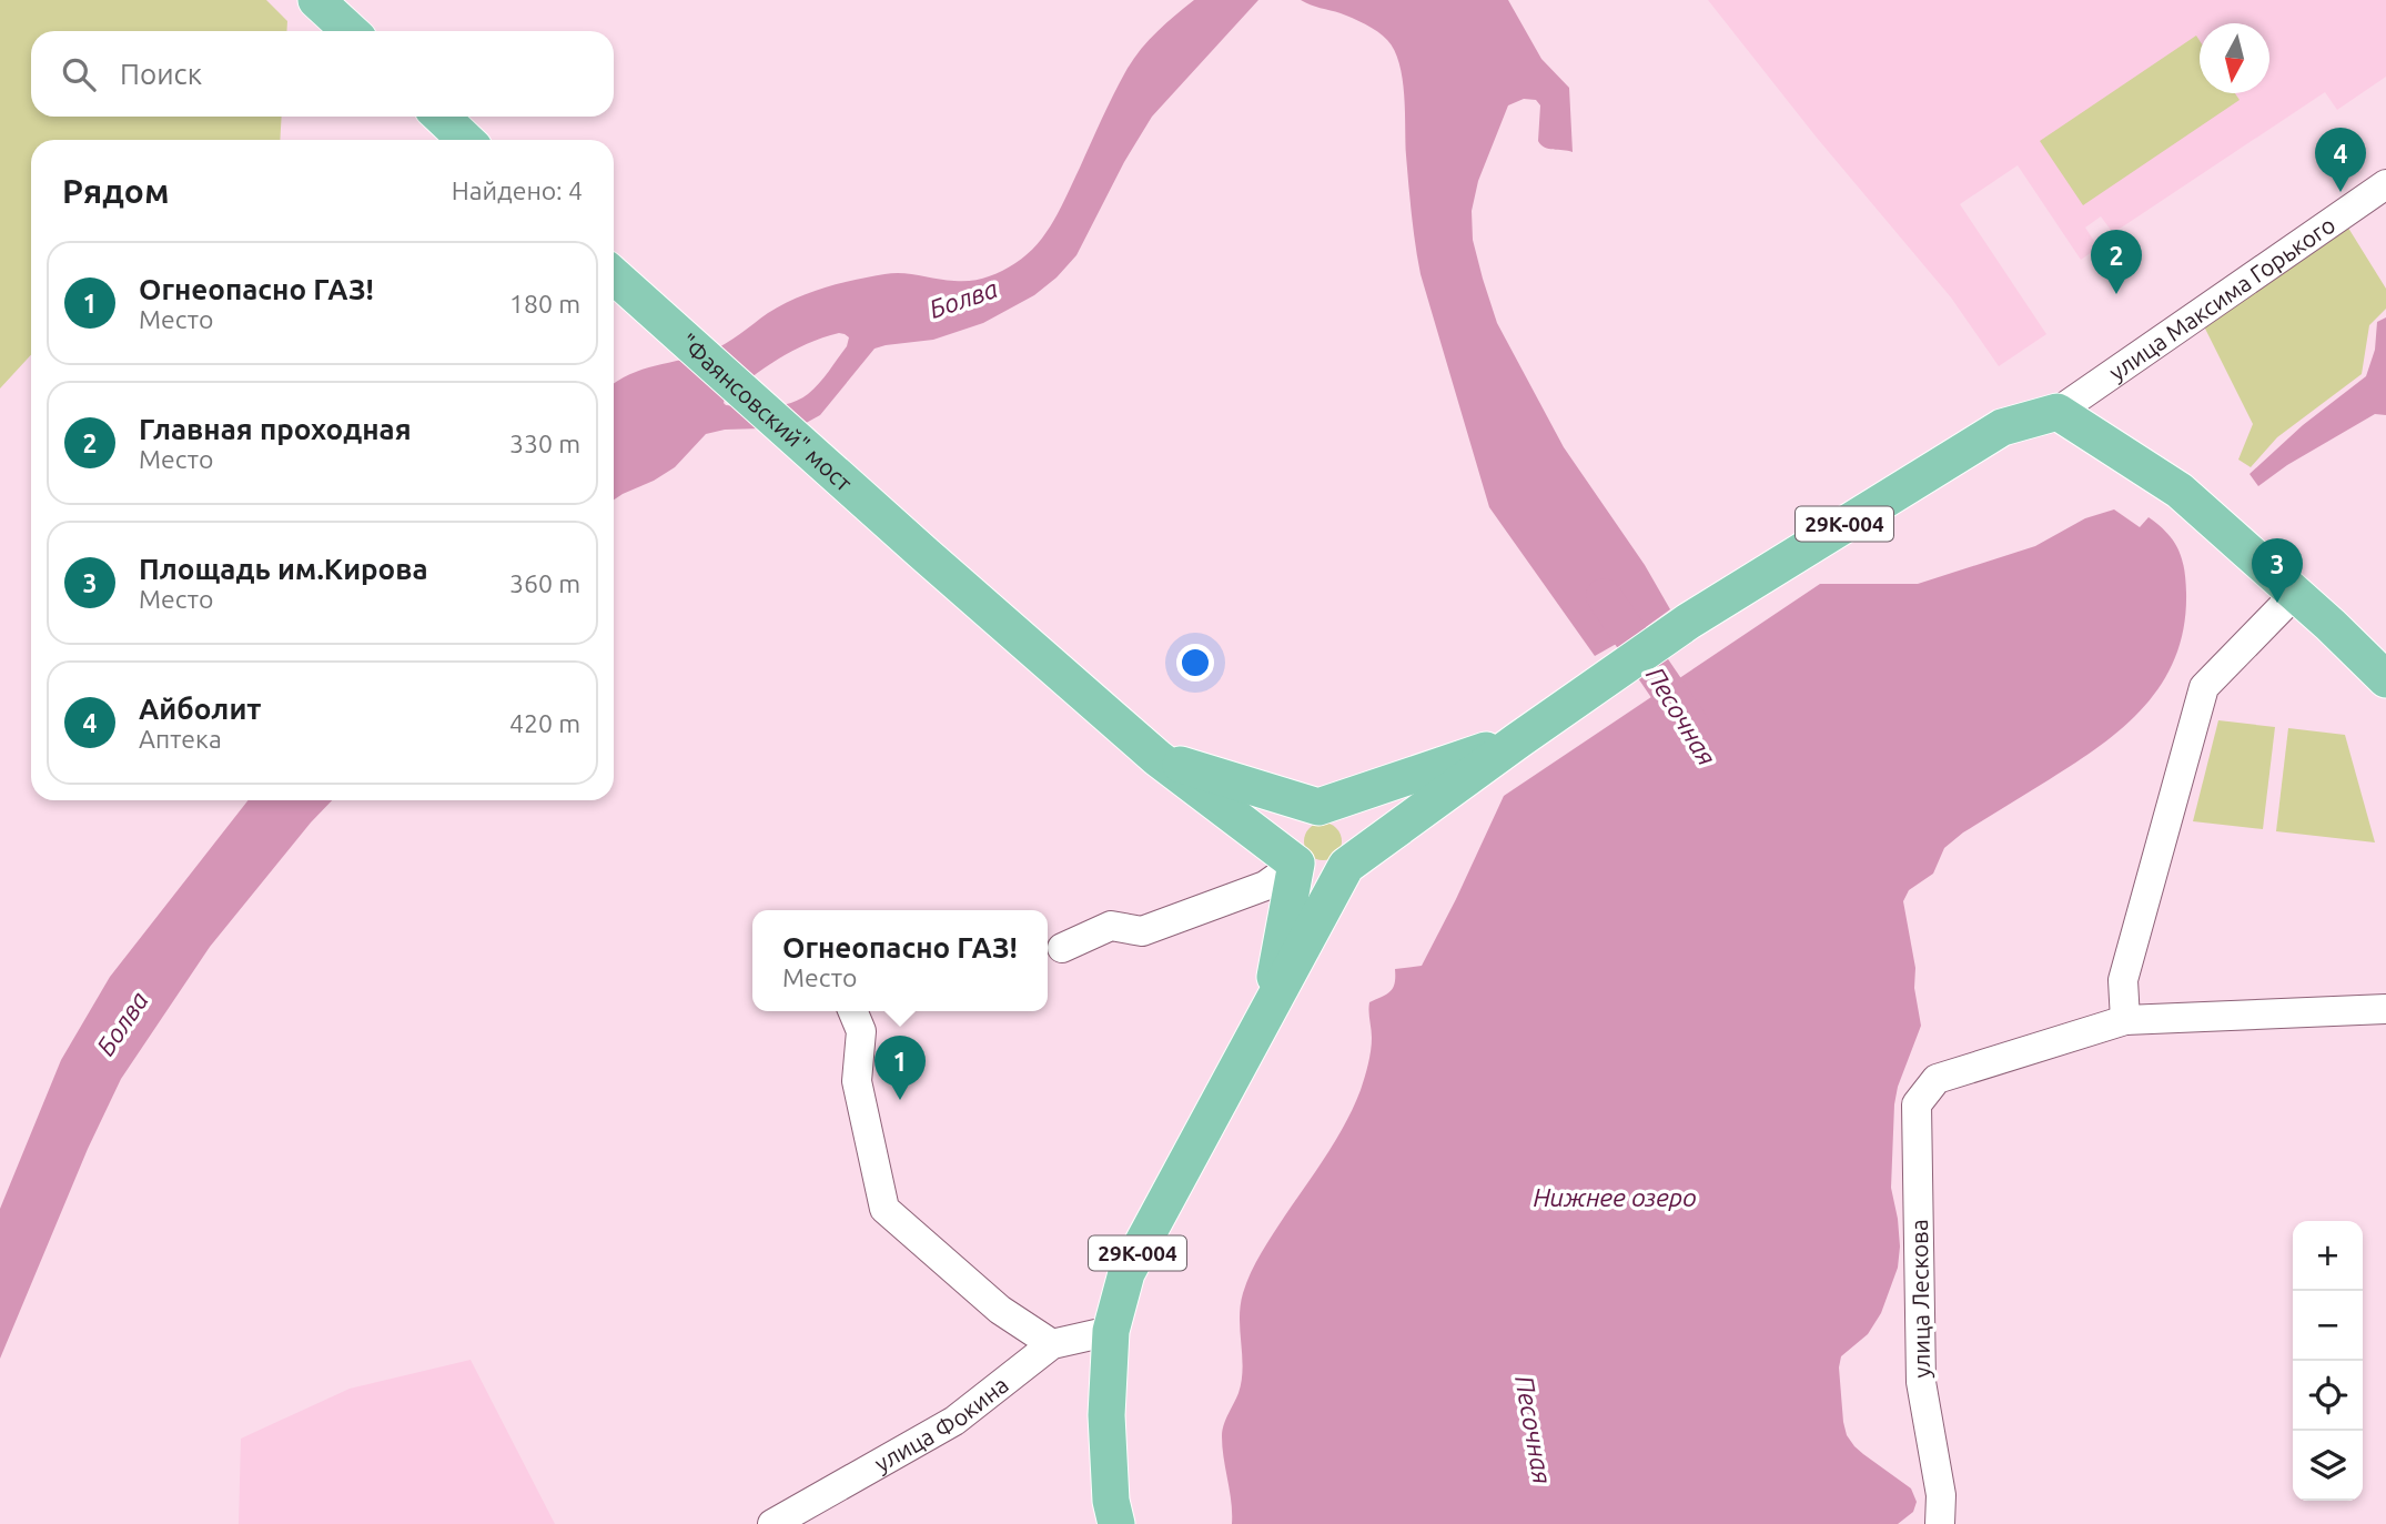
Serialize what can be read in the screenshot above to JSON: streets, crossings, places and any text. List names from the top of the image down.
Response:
{
  "streets": {
    "main road": ["\"Фаянсовский\" мост", "29К-004"],
    "street": ["улица Максима Горького", "улица Лескова", "улица Фокина"]
  },
  "crossings": [
    ["улица Максима Горького", "29К-004"],
    ["\"Фаянсовский\" мост", "29К-004"],
    ["29К-004", "улица Фокина"]
  ],
  "water": ["Болва", "Песочная", "Нижнее озеро"],
  "north": "bottom",
  "page": {
    "search": "Поиск",
    "pins": [
      "4",
      "2",
      "3",
      "1"
    ],
    "heading": ["Рядом", "Найдено: 4"],
    "list": [
      {
        "mark": "1",
        "name": "Огнеопасно ГАЗ!",
        "note": "Место",
        "value": "180 m"
      },
      {
        "mark": "2",
        "name": "Главная проходная",
        "note": "Место",
        "value": "330 m"
      },
      {
        "mark": "3",
        "name": "Площадь им.Кирова",
        "note": "Место",
        "value": "360 m"
      },
      {
        "mark": "4",
        "name": "Айболит",
        "note": "Аптека",
        "value": "420 m"
      }
    ],
    "popup": ["Огнеопасно ГАЗ!", "Место"],
    "map_buttons": ["+", "−"]
  }
}
